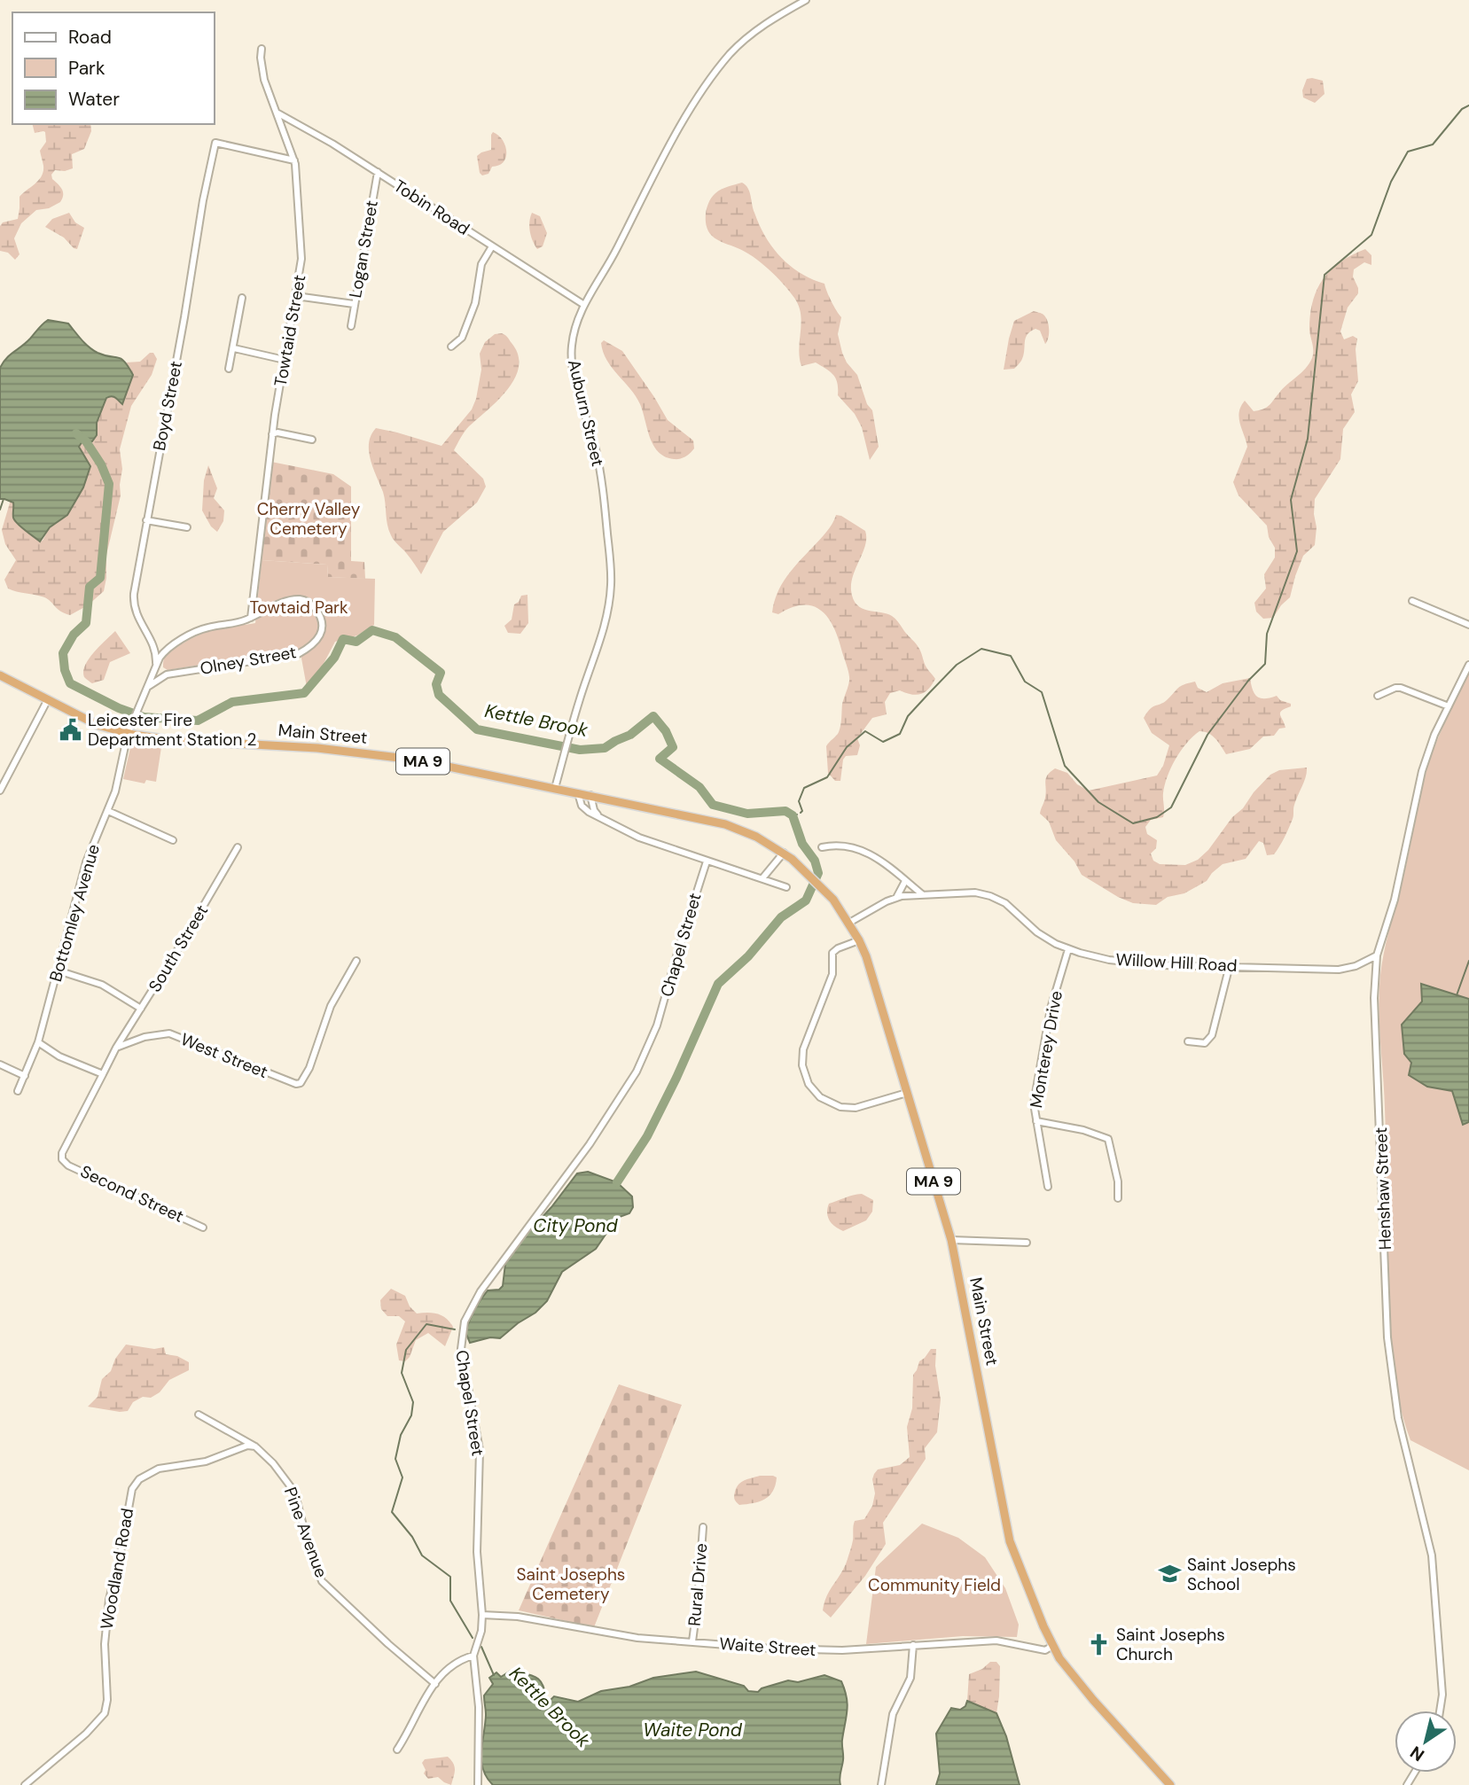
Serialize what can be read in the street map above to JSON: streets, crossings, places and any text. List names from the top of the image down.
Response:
{
  "streets": {
    "highway": ["Main Street", "MA 9"],
    "street": [
      "Tobin Road",
      "Logan Street",
      "Towtaid Street",
      "Boyd Street",
      "Auburn Street",
      "Olney Street",
      "Bottomley Avenue",
      "Chapel Street",
      "South Street",
      "Willow Hill Road",
      "Monterey Drive",
      "West Street",
      "Henshaw Street",
      "Second Street",
      "Pine Avenue",
      "Woodland Road",
      "Rural Drive",
      "Waite Street"
    ]
  },
  "crossings": [
    ["Tobin Road", "Logan Street"],
    ["Tobin Road", "Towtaid Street"],
    ["Tobin Road", "Auburn Street"],
    ["Towtaid Street", "Boyd Street"],
    ["Towtaid Street", "Olney Street"],
    ["Boyd Street", "Olney Street"],
    ["Boyd Street", "Bottomley Avenue"],
    ["Auburn Street", "Main Street"],
    ["Olney Street", "Bottomley Avenue"],
    ["Main Street", "Bottomley Avenue"],
    ["Main Street", "Willow Hill Road"],
    ["Main Street", "Waite Street"],
    ["Chapel Street", "Waite Street"],
    ["South Street", "West Street"],
    ["Willow Hill Road", "Monterey Drive"],
    ["Willow Hill Road", "Henshaw Street"],
    ["Pine Avenue", "Woodland Road"],
    ["Rural Drive", "Waite Street"]
  ],
  "water": ["Kettle Brook", "City Pond", "Waite Pond"],
  "parks": [
    "Cherry Valley Cemetery",
    "Towtaid Park",
    "Saint Josephs Cemetery",
    "Community Field"
  ],
  "places": {
    "public building": ["Leicester Fire Department Station 2"],
    "school or university": ["Saint Josephs School"],
    "church": ["Saint Josephs Church"]
  },
  "legend": ["Road", "Park", "Water"],
  "north": "bottom left"
}
